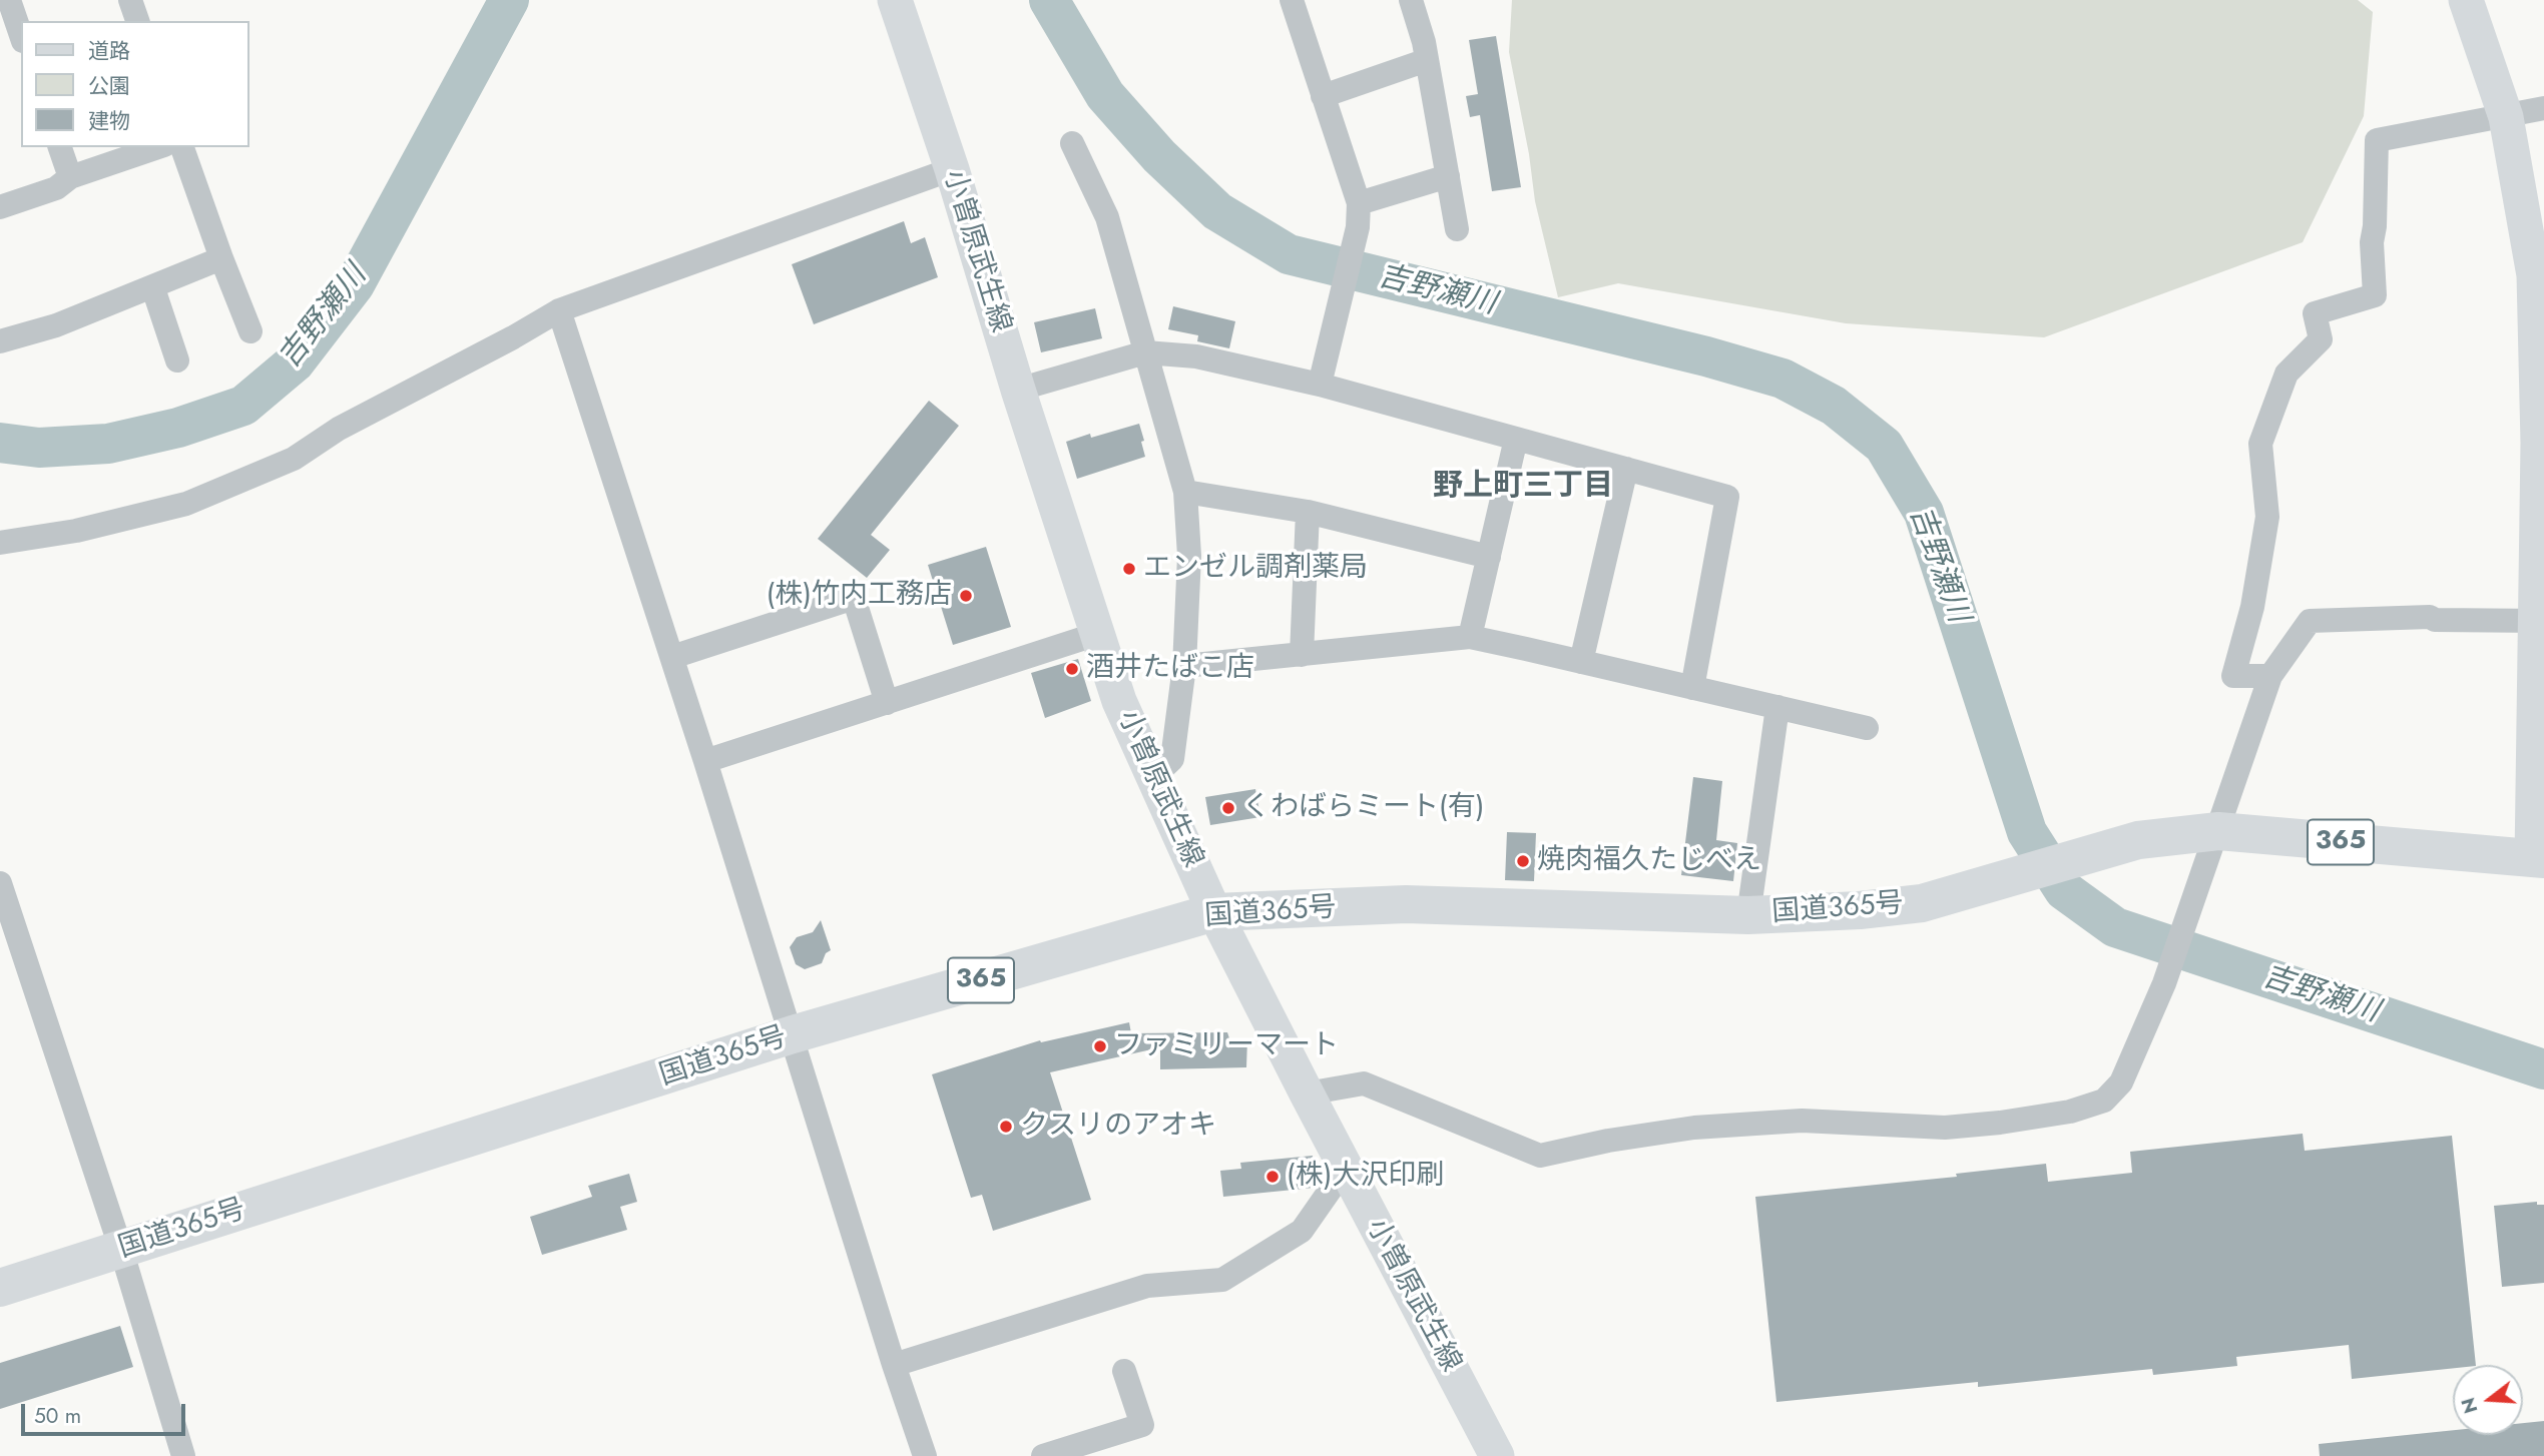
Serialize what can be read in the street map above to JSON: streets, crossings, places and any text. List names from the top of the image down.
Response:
{
  "streets": {
    "highway": ["365", "国道365号"],
    "main road": ["小曽原武生線"]
  },
  "crossings": [
    ["小曽原武生線", "国道365号"]
  ],
  "districts": ["野上町三丁目"],
  "water": ["吉野瀬川"],
  "places": [
    "エンゼル調剤薬局",
    "(株)竹内工務店",
    "酒井たばこ店",
    "くわばらミート(有)",
    "焼肉福久たじべえ",
    "ファミリーマート",
    "クスリのアオキ",
    "(株)大沢印刷"
  ],
  "legend": ["道路", "公園", "建物"],
  "scale_bar": "50 m",
  "north": "left"
}
